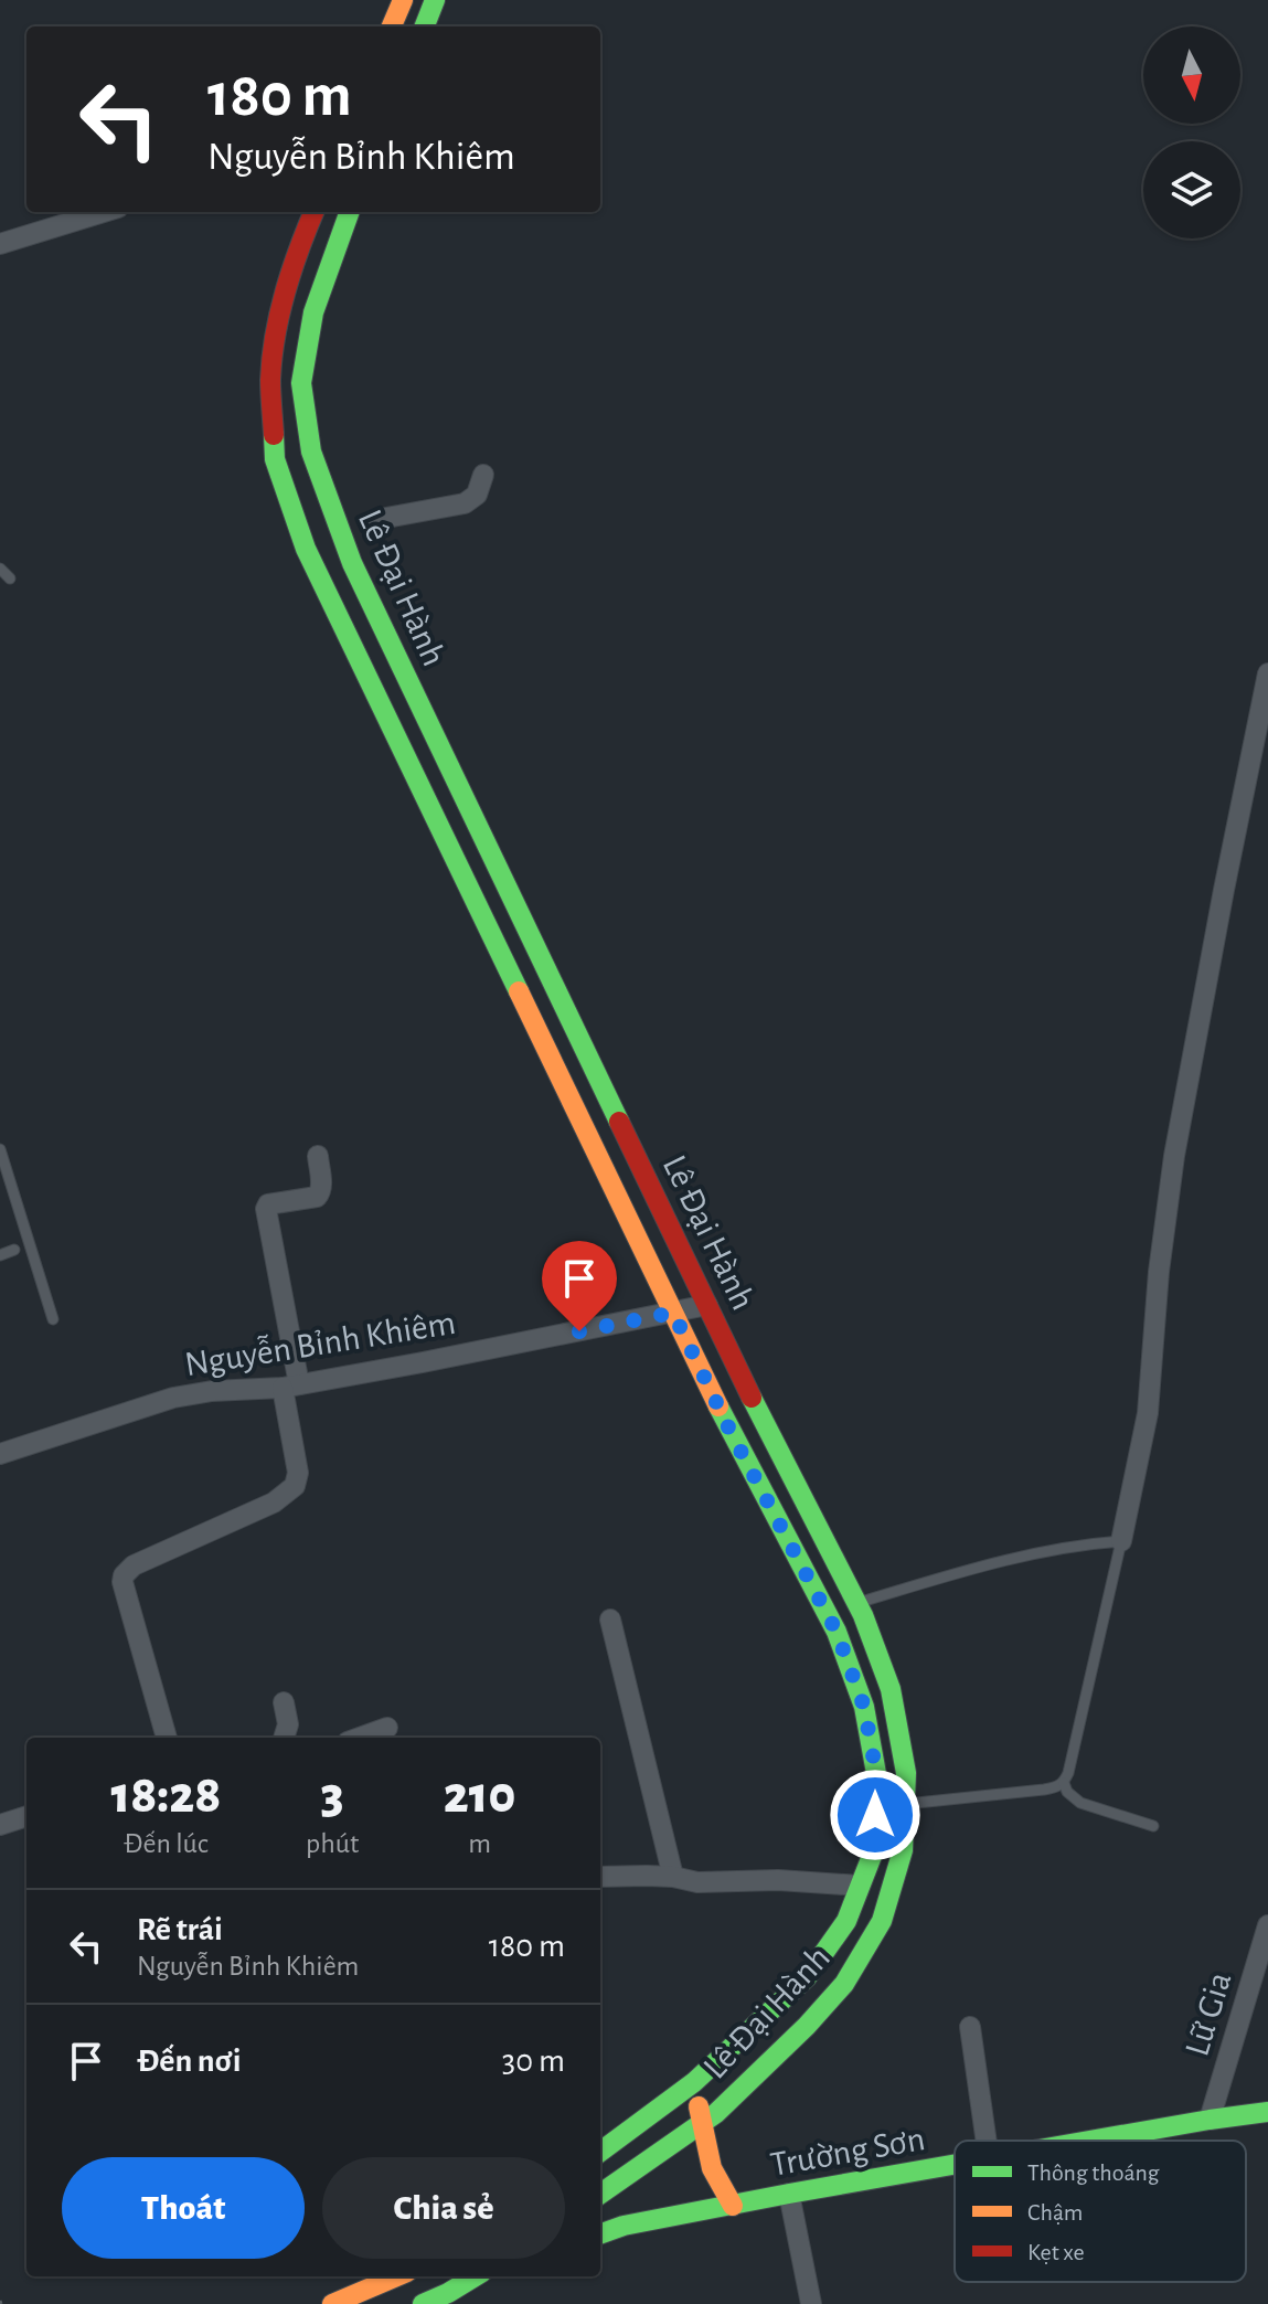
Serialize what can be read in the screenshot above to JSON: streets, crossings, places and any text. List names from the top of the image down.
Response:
{
  "streets": {
    "main road": ["Lê Đại Hành", "Trường Sơn"],
    "street": ["Nguyễn Bỉnh Khiêm", "Lữ Gia"]
  },
  "crossings": [
    ["Lê Đại Hành", "Nguyễn Bỉnh Khiêm"],
    ["Lữ Gia", "Trường Sơn"]
  ],
  "legend": ["Thông thoáng", "Chậm", "Kẹt xe"],
  "north": "bottom",
  "page": {
    "turn": ["180 m", "Nguyễn Bỉnh Khiêm"],
    "eta": [
      "18:28",
      "Đến lúc",
      "3",
      "phút",
      "210",
      "m"
    ],
    "list": [
      {
        "name": "Rẽ trái",
        "note": "Nguyễn Bỉnh Khiêm",
        "value": "180 m"
      },
      {
        "name": "Đến nơi",
        "value": "30 m"
      }
    ],
    "buttons": ["Thoát", "Chia sẻ"]
  }
}
